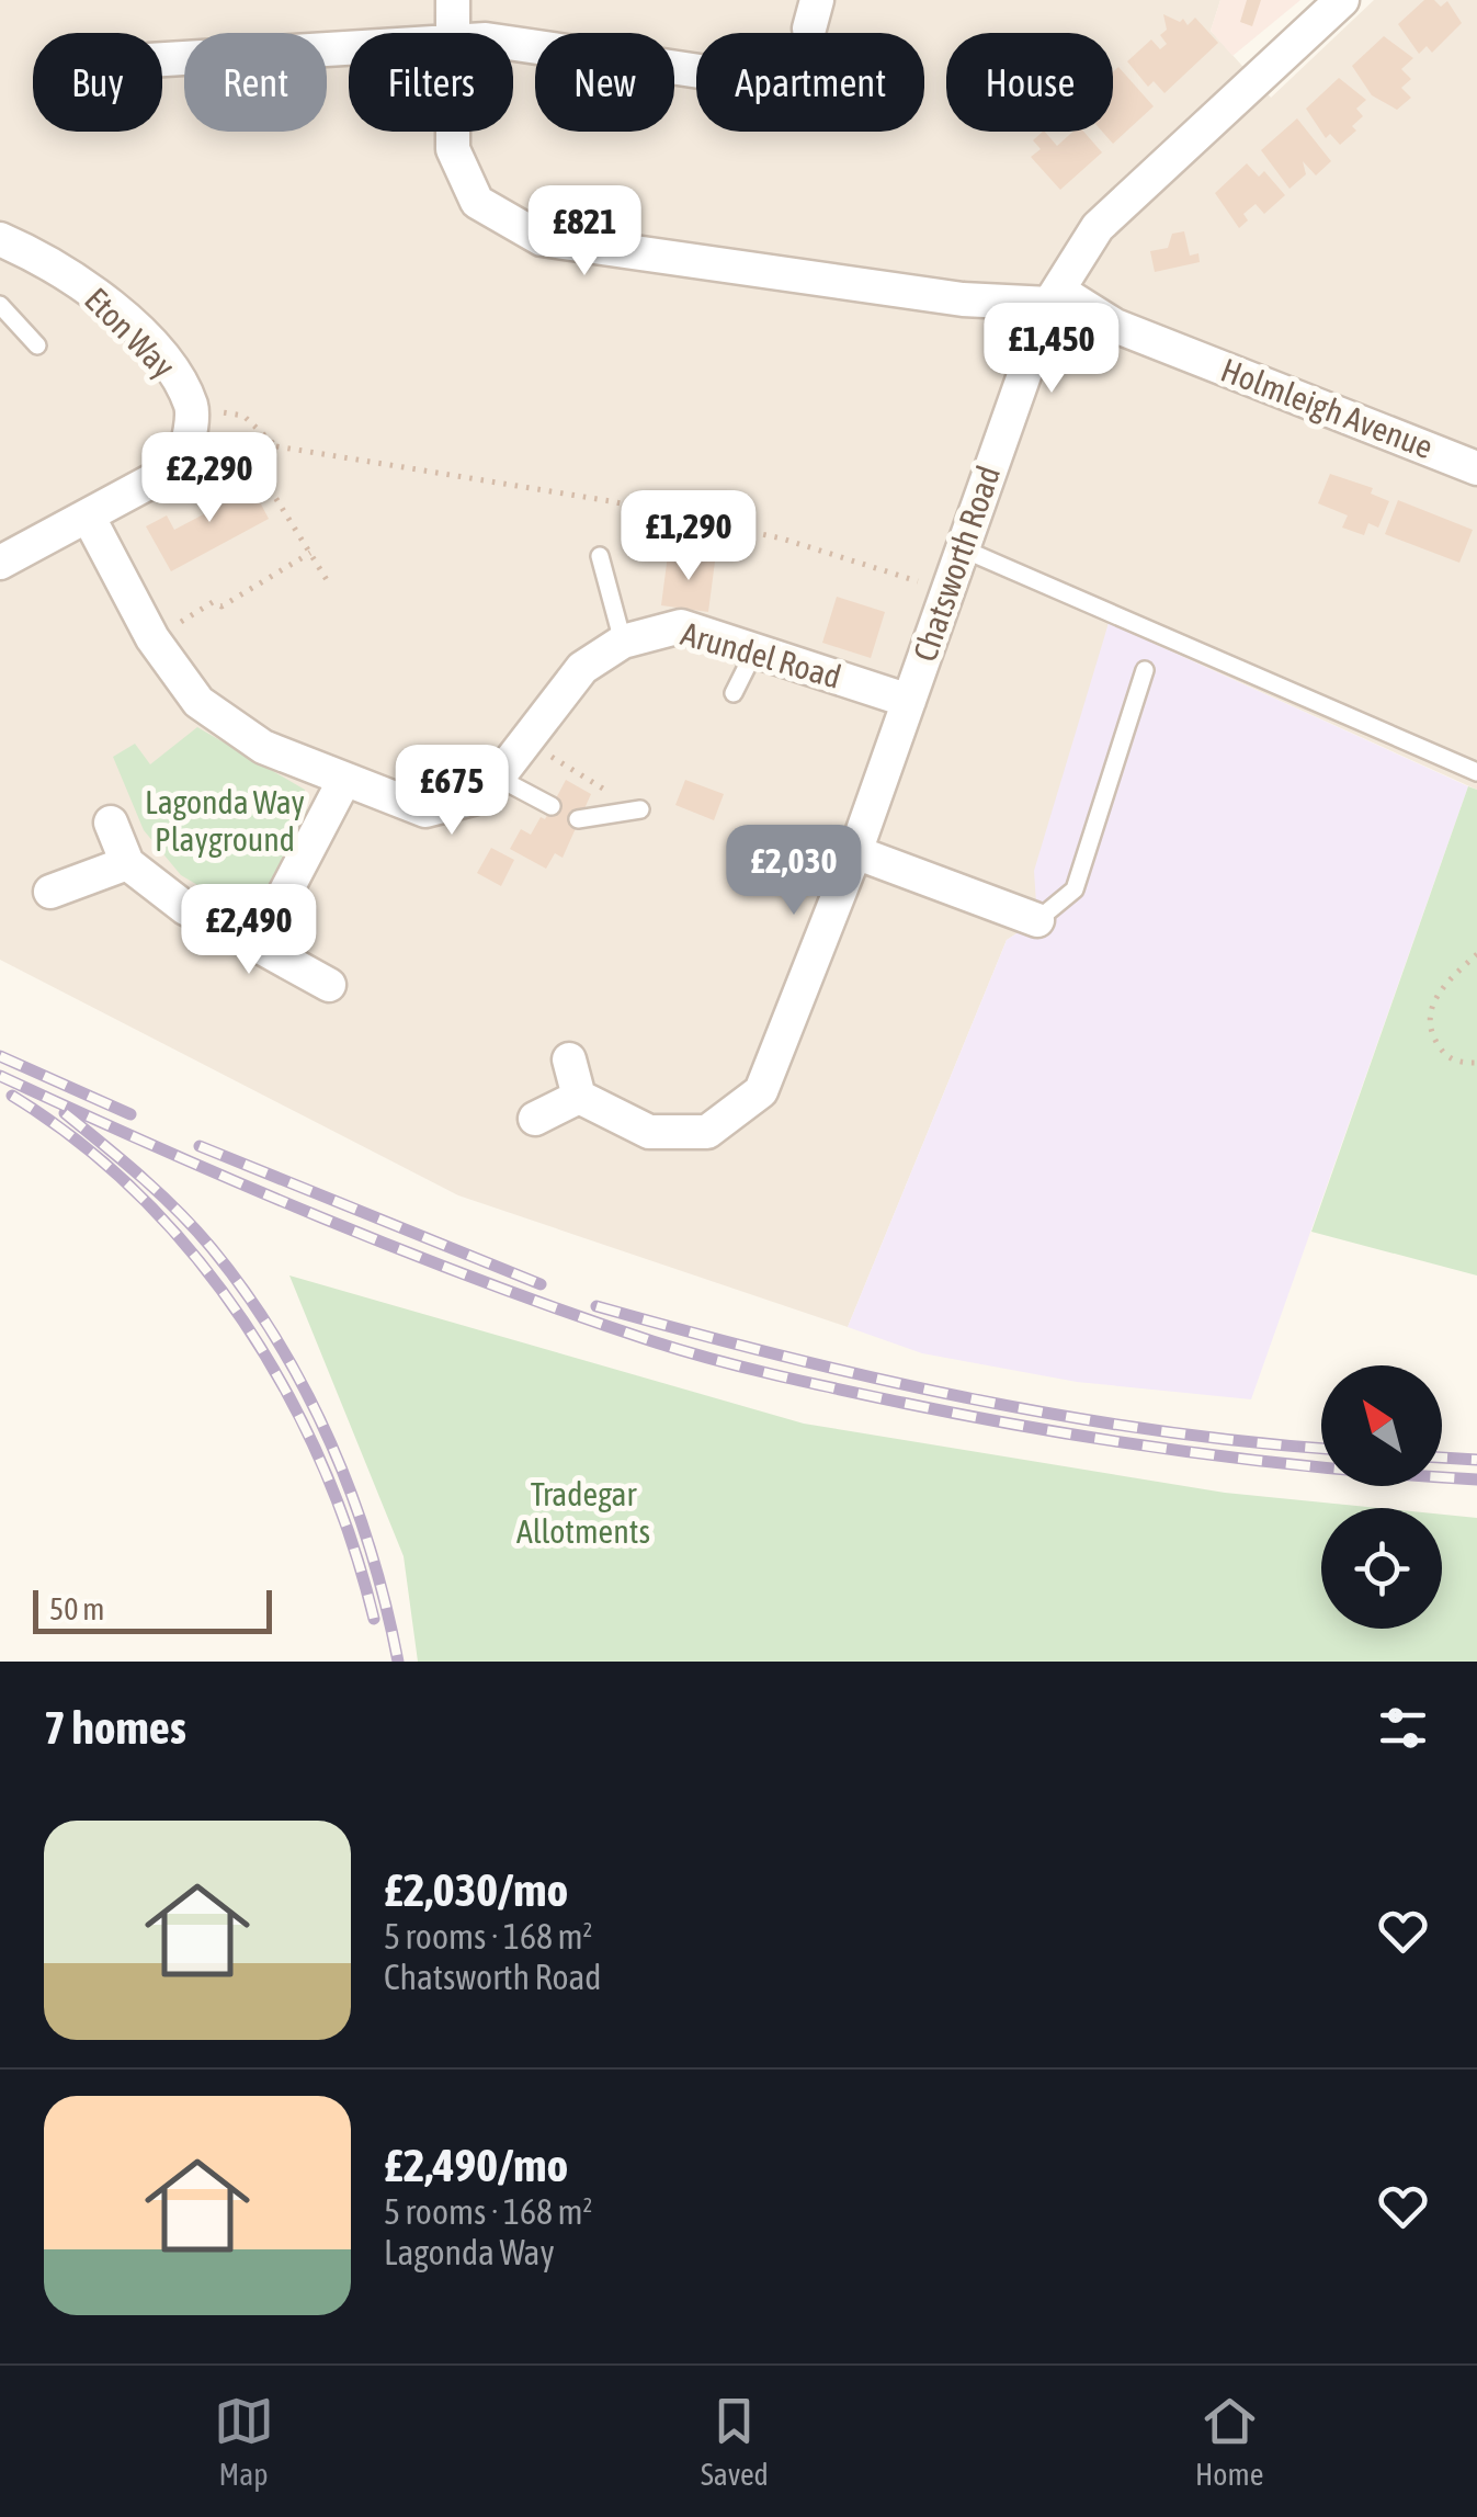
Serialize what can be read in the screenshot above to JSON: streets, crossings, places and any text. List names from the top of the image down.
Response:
{
  "streets": {
    "street": [
      "Eton Way",
      "Holmleigh Avenue",
      "Chatsworth Road",
      "Arundel Road"
    ]
  },
  "crossings": [
    ["Holmleigh Avenue", "Chatsworth Road"],
    ["Chatsworth Road", "Arundel Road"]
  ],
  "parks": ["Lagonda Way Playground", "Tradegar Allotments"],
  "scale_bar": "50 m",
  "north": "top left",
  "page": {
    "chip": [
      "Buy",
      "Rent",
      "Filters",
      "New",
      "Apartment",
      "House"
    ],
    "price": [
      "£821",
      "£1,450",
      "£2,290",
      "£1,290",
      "£675",
      "£2,030",
      "£2,490"
    ],
    "scale": "50 m",
    "heading": "7 homes",
    "list": [
      {
        "name": "£2,030/mo",
        "note": "5 rooms · 168 m² · Chatsworth Road"
      },
      {
        "name": "£2,490/mo",
        "note": "5 rooms · 168 m² · Lagonda Way"
      }
    ],
    "tabs": ["Map", "Saved", "Home"]
  }
}
